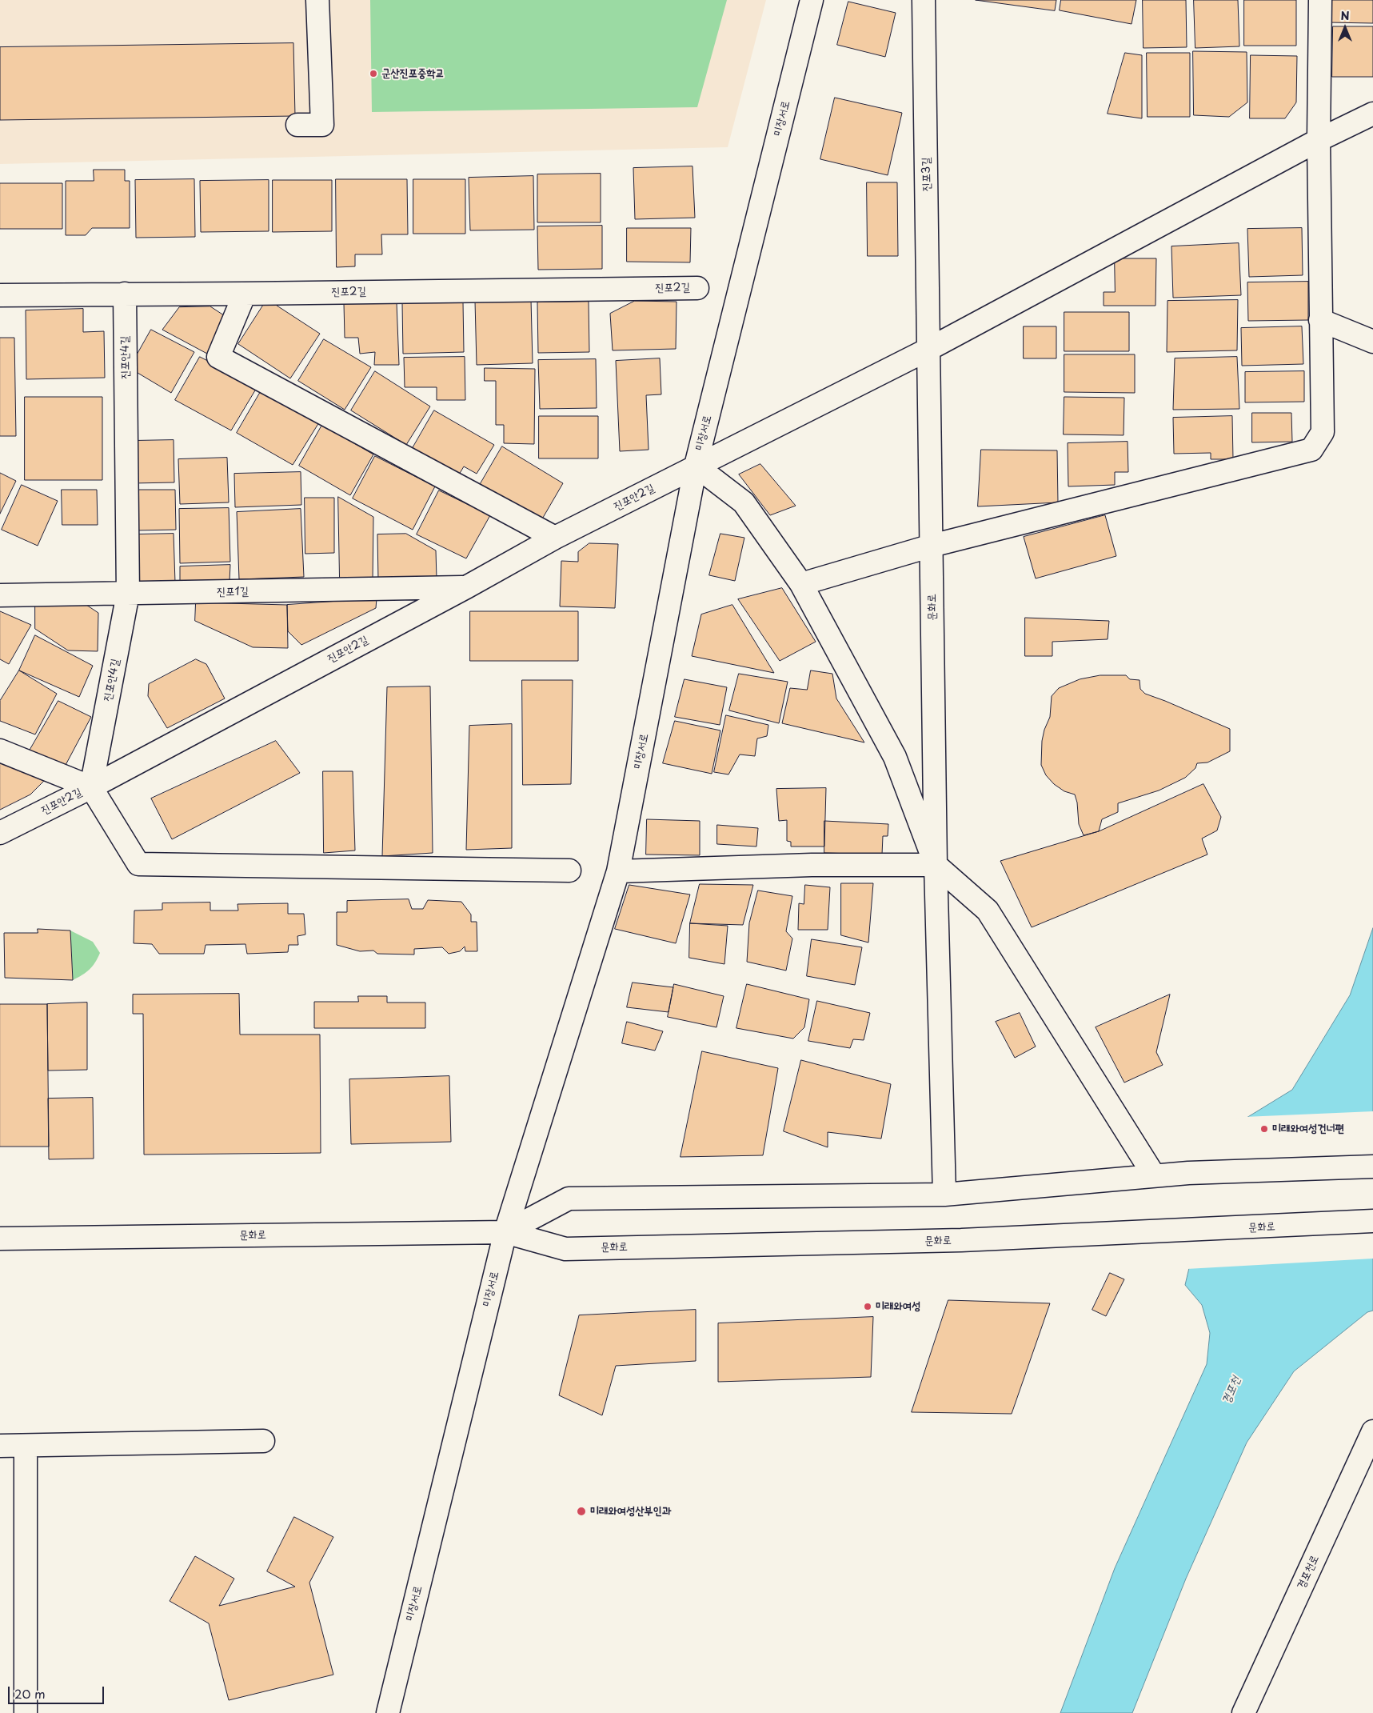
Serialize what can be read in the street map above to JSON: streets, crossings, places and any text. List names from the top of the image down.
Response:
{
  "streets": {
    "street": [
      "미장서로",
      "진포3길",
      "진포2길",
      "진포안4길",
      "진포안2길",
      "진포1길",
      "문화로",
      "경포천로"
    ]
  },
  "crossings": [
    ["미장서로", "진포안2길"],
    ["미장서로", "문화로"],
    ["진포3길", "진포안2길"],
    ["진포3길", "문화로"],
    ["진포2길", "진포안4길"],
    ["진포안4길", "진포안2길"],
    ["진포안4길", "진포1길"],
    ["진포안2길", "진포1길"],
    ["진포안2길", "문화로"]
  ],
  "water": ["경포천"],
  "places": [
    "군산진포중학교",
    "미래와여성건너편",
    "미래와여성",
    "미래와여성산부인과"
  ],
  "scale_bar": "20 m",
  "north": "top"
}
